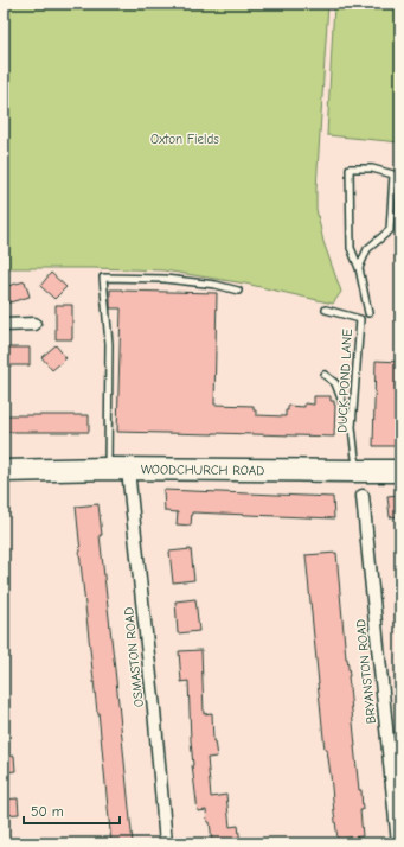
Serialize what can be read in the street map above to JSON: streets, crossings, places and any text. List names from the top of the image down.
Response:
{
  "streets": {
    "highway": ["WOODCHURCH ROAD"],
    "street": ["OSMASTON ROAD", "BRYANSTON ROAD"],
    "lane": ["DUCK POND LANE"]
  },
  "crossings": [
    ["DUCK POND LANE", "WOODCHURCH ROAD"],
    ["WOODCHURCH ROAD", "OSMASTON ROAD"]
  ],
  "parks": ["Oxton Fields"],
  "scale_bar": "50 m"
}
